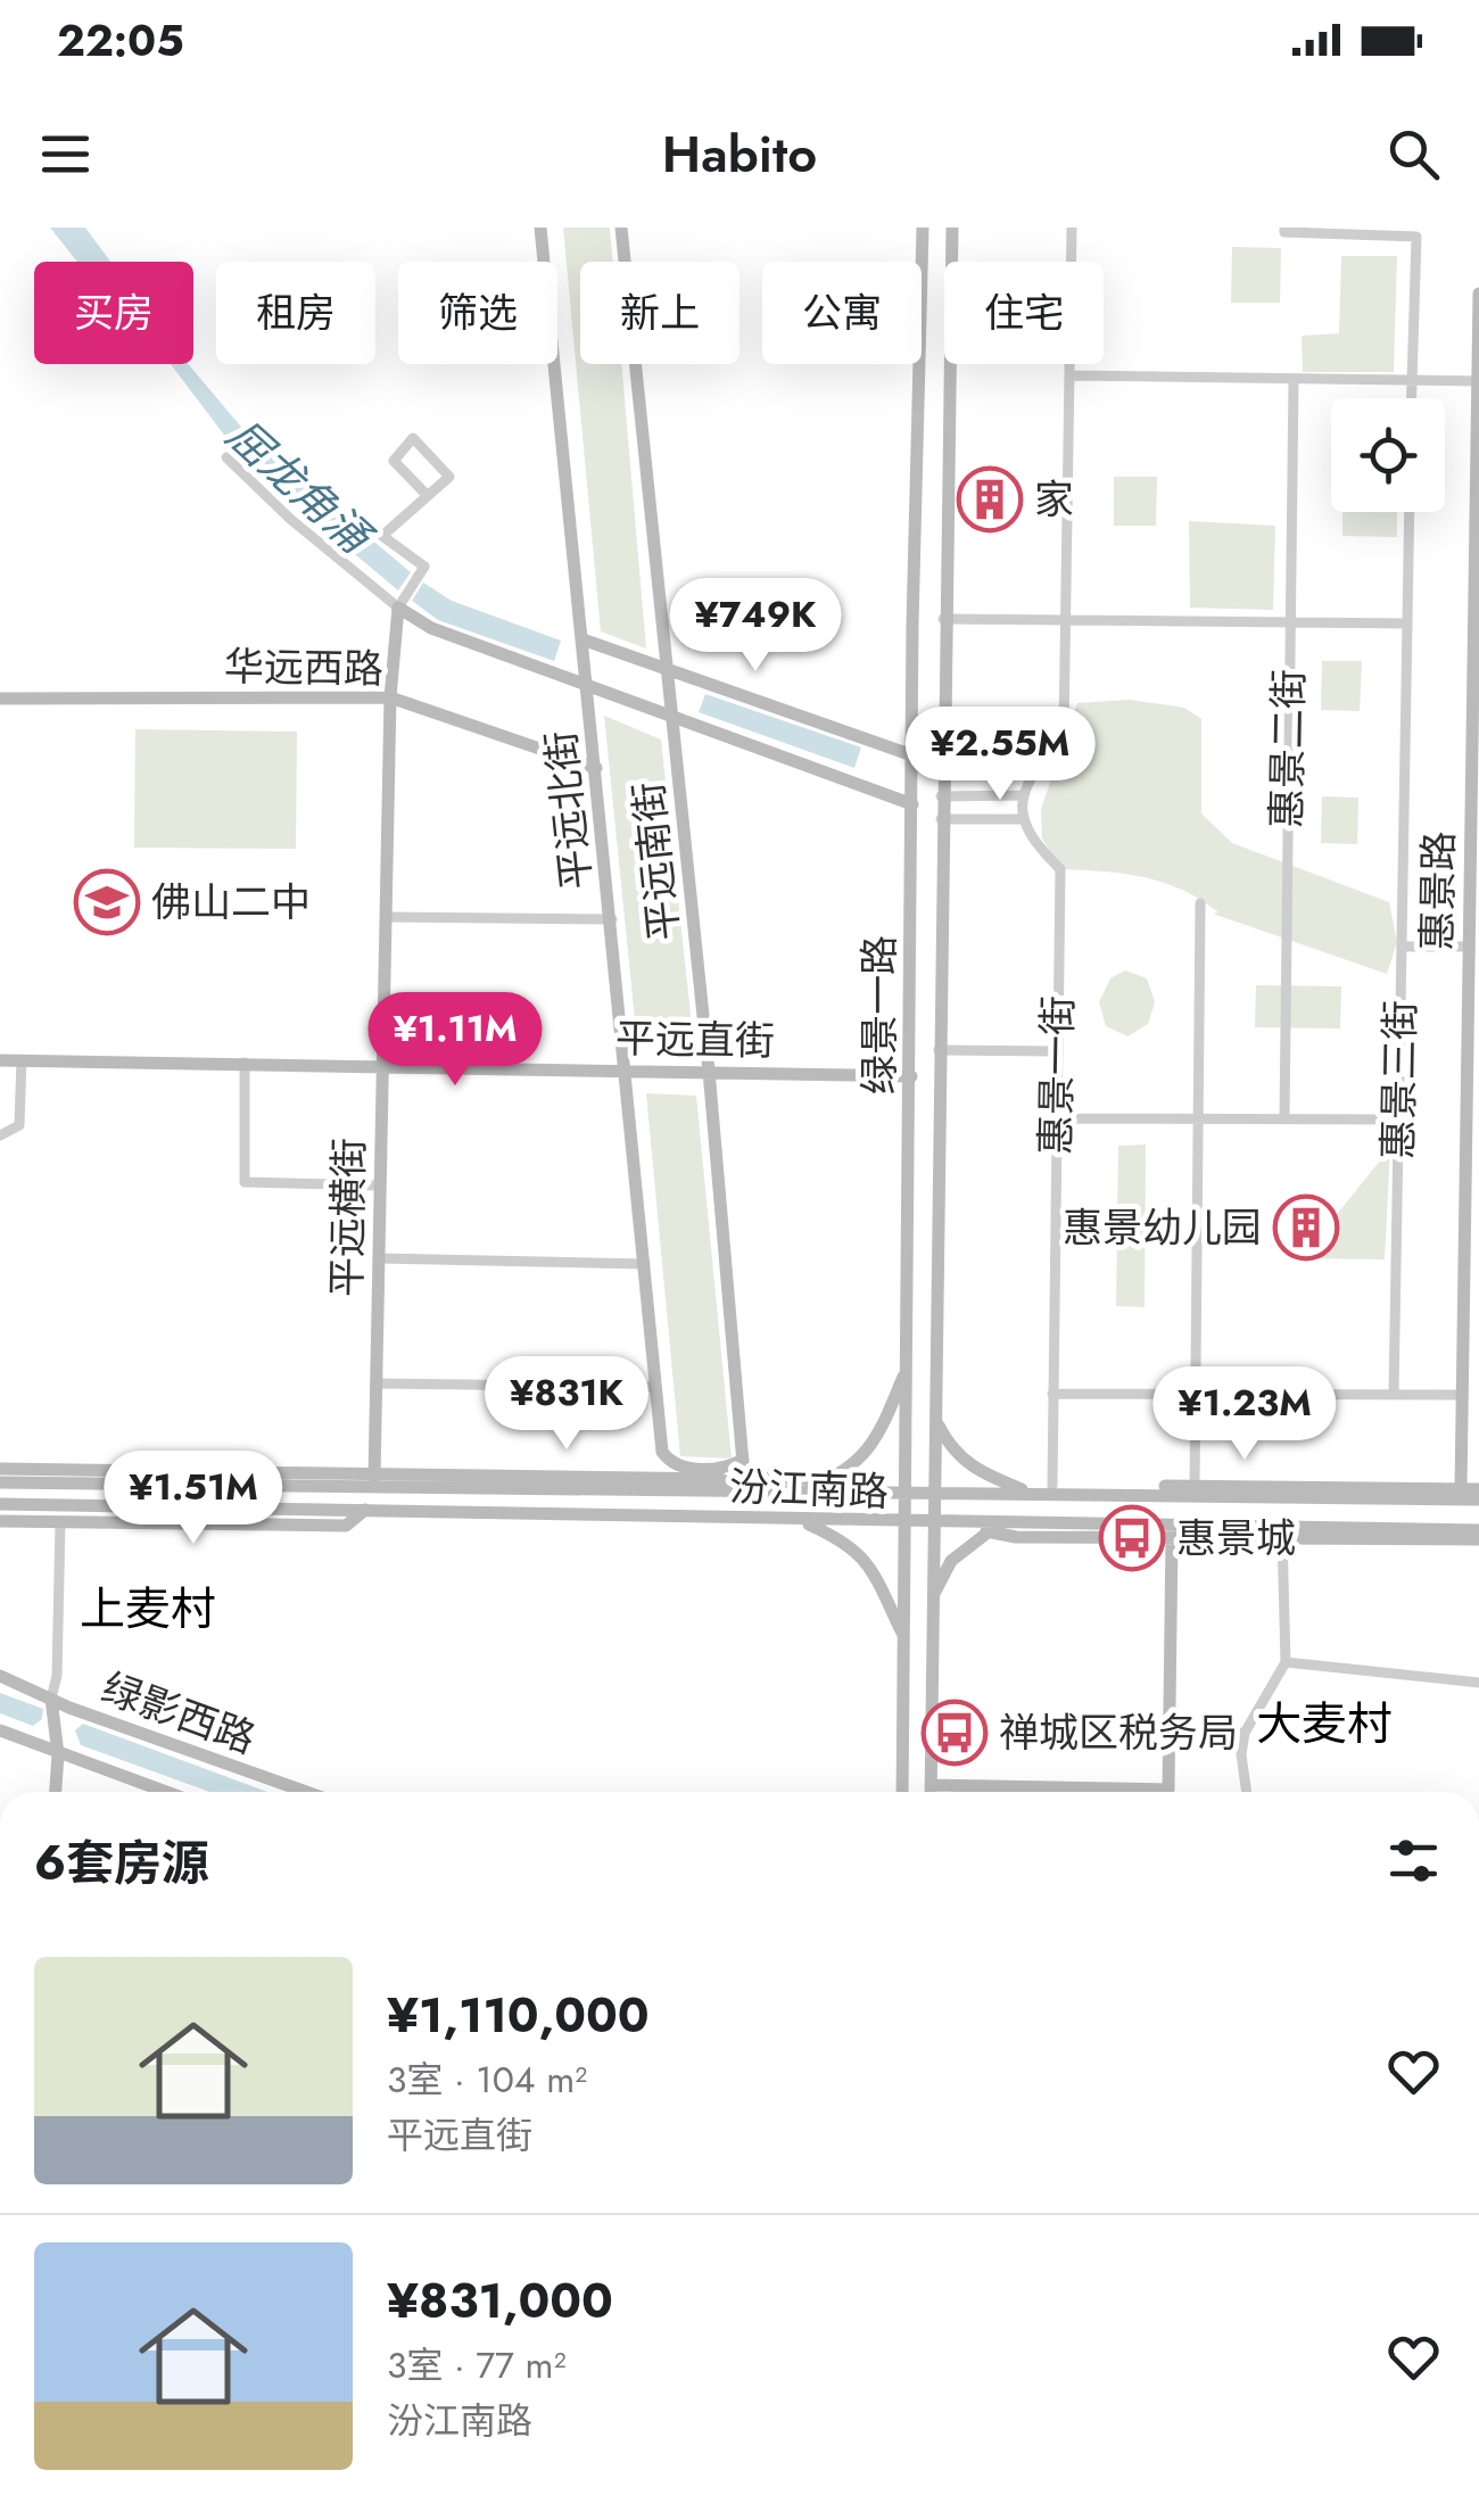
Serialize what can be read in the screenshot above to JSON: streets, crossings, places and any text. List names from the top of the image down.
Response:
{
  "streets": {
    "main road": [
      "华远西路",
      "平远北街",
      "平远南街",
      "惠景路",
      "绿景一路",
      "平远直街",
      "平远横街",
      "汾江南路",
      "绿影西路"
    ],
    "street": ["惠景二街", "惠景一街", "惠景三街"]
  },
  "crossings": [
    ["华远西路", "平远北街"],
    ["华远西路", "平远南街"],
    ["华远西路", "绿景一路"],
    ["华远西路", "平远横街"],
    ["平远北街", "平远直街"],
    ["平远南街", "平远直街"],
    ["平远南街", "汾江南路"],
    ["绿景一路", "平远直街"],
    ["绿景一路", "汾江南路"],
    ["平远直街", "平远横街"],
    ["平远横街", "汾江南路"]
  ],
  "districts": ["上麦村", "大麦村"],
  "water": ["屈龙角涌"],
  "places": {
    "building": ["家", "惠景幼儿园"],
    "school or university": ["佛山二中"],
    "bus stop": ["惠景城", "禅城区税务局"]
  },
  "page": {
    "status": "22:05",
    "header": "Habito",
    "chip": [
      "买房",
      "租房",
      "筛选",
      "新上",
      "公寓",
      "住宅"
    ],
    "price": [
      "¥749K",
      "¥2.55M",
      "¥1.11M",
      "¥831K",
      "¥1.23M",
      "¥1.51M"
    ],
    "heading": "6套房源",
    "list": [
      {
        "name": "¥1,110,000",
        "note": "3室 · 104 m² · 平远直街"
      },
      {
        "name": "¥831,000",
        "note": "3室 · 77 m² · 汾江南路"
      }
    ]
  }
}
